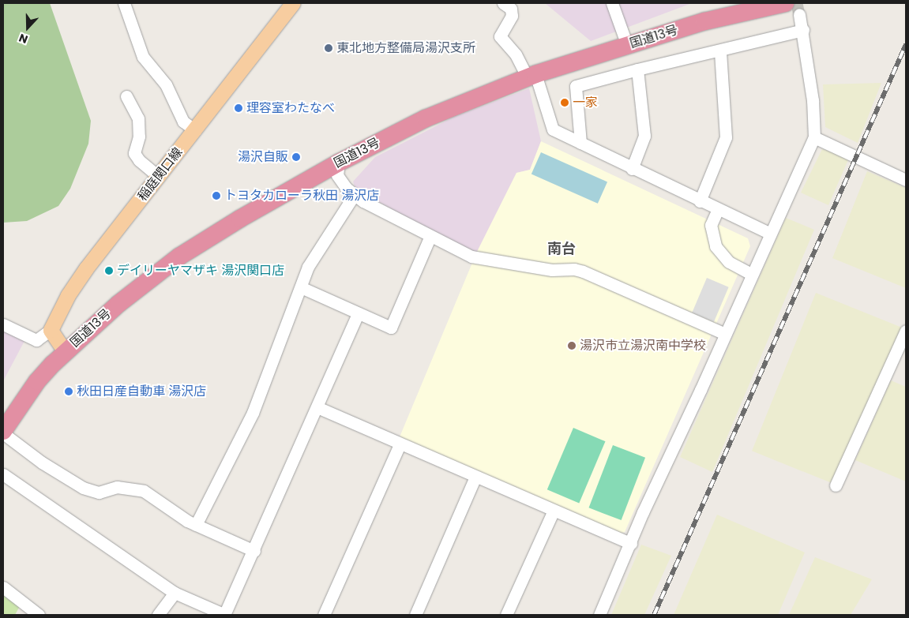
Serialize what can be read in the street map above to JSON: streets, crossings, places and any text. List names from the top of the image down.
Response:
{
  "streets": {
    "highway": ["国道13号"],
    "main road": ["稲庭関口線"]
  },
  "districts": ["南台"],
  "places": [
    "東北地方整備局湯沢支所",
    "一家",
    "理容室わたなべ",
    "湯沢自販",
    "トヨタカローラ秋田 湯沢店",
    "デイリーヤマザキ 湯沢関口店",
    "湯沢市立湯沢南中学校",
    "秋田日産自動車 湯沢店"
  ],
  "north": "bottom"
}
